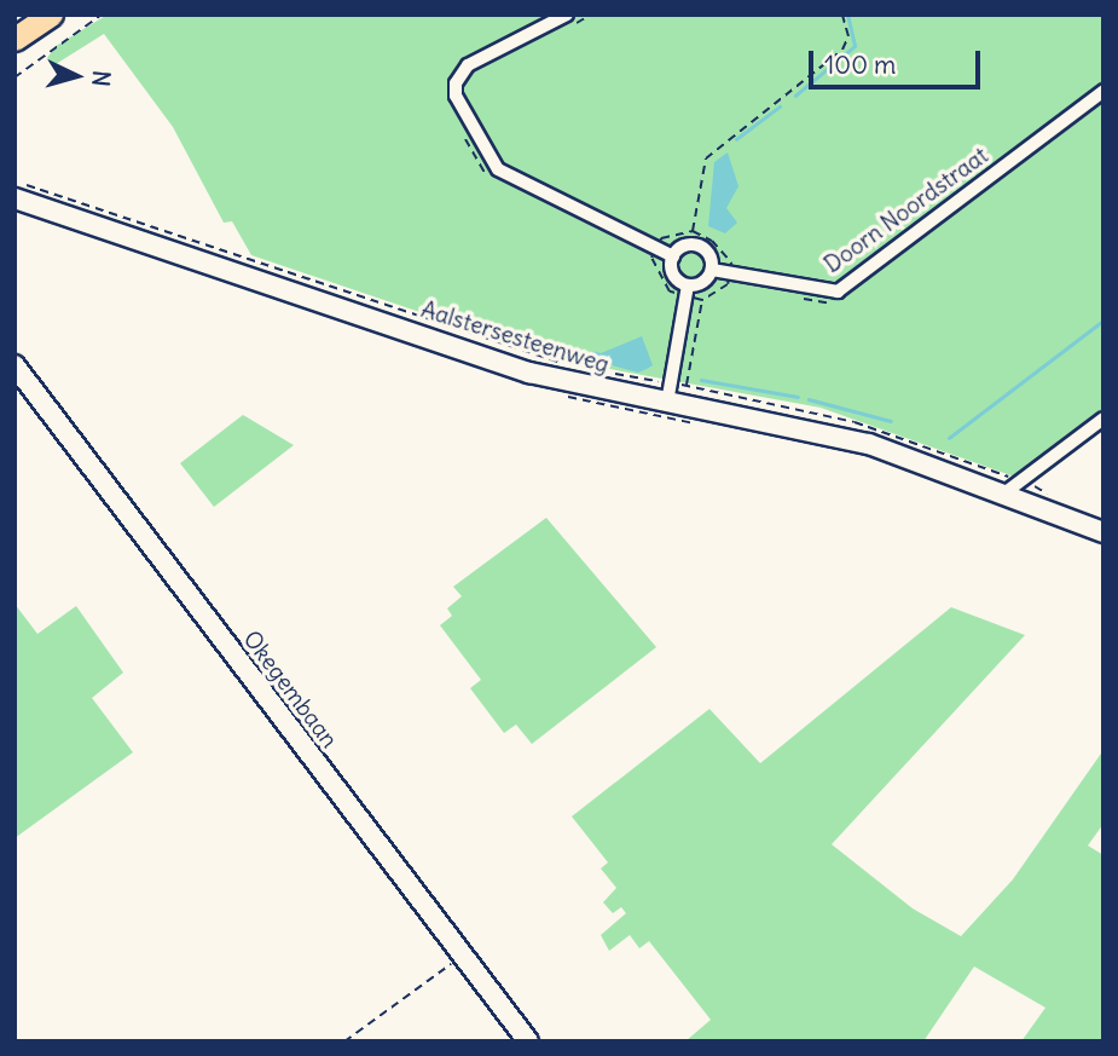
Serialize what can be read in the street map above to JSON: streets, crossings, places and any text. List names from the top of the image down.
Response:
{
  "streets": {
    "main road": ["Aalstersesteenweg", "Okegembaan"],
    "street": ["Doorn Noordstraat"]
  },
  "scale_bar": "100 m",
  "north": "right"
}
